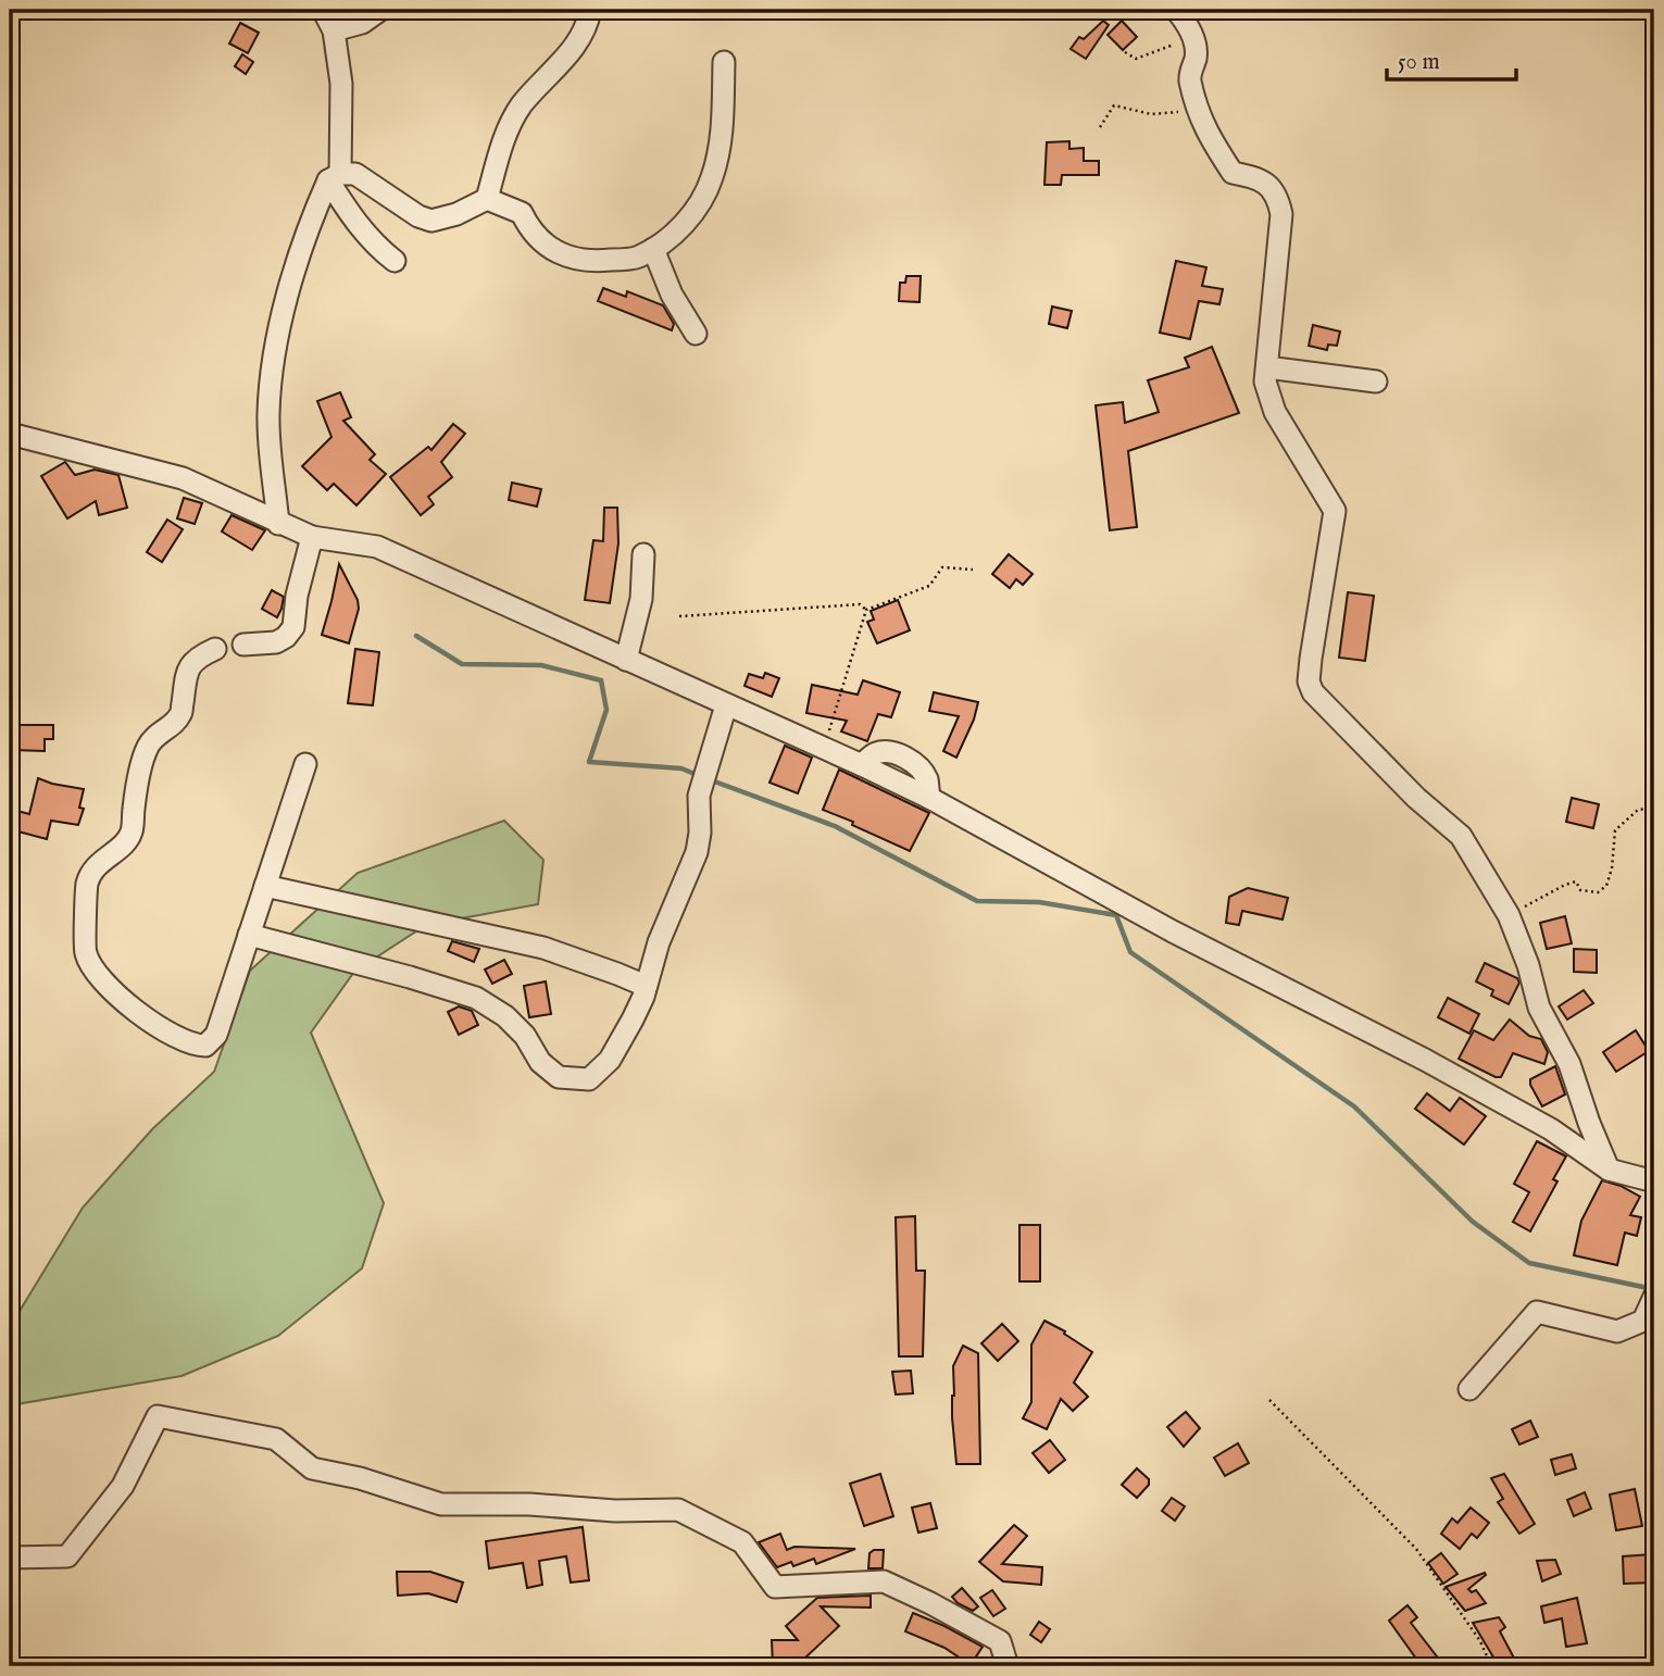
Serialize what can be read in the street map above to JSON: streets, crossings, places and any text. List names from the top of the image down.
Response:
{
  "scale_bar": "50 m"
}
